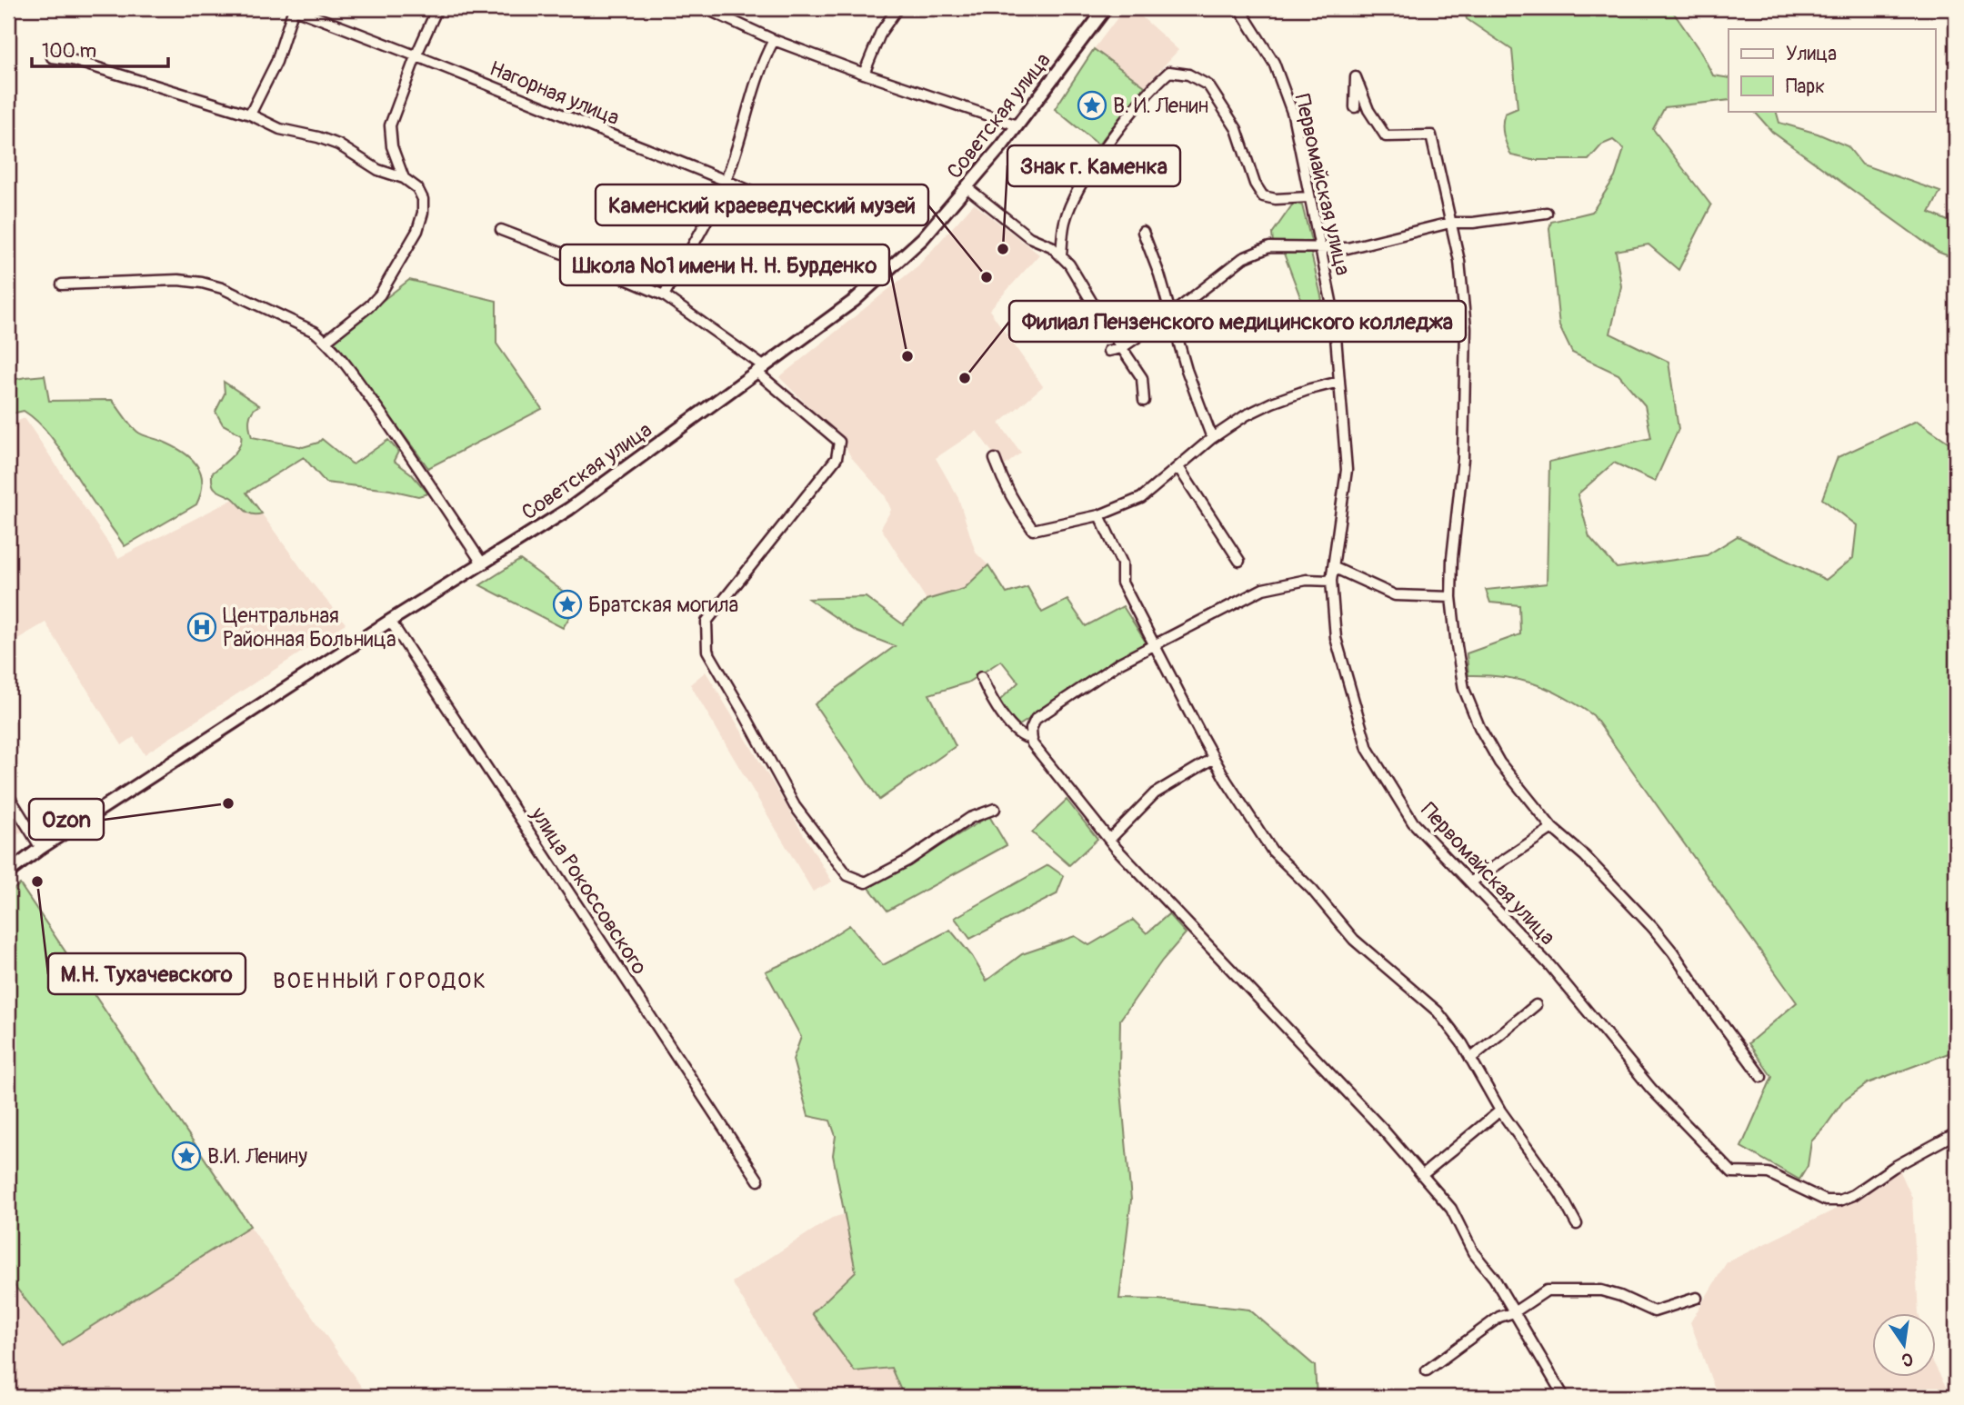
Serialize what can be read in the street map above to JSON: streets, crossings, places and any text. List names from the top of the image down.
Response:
{
  "streets": {
    "main road": ["Советская улица"],
    "street": ["Нагорная улица", "Первомайская улица", "улица Рокоссовского"]
  },
  "crossings": [
    ["Советская улица", "улица Рокоссовского"]
  ],
  "districts": ["ВОЕННЫЙ ГОРОДОК"],
  "places": {
    "place": ["В. И. Ленин", "Братская могила", "В.И. Ленину"],
    "other": [
      "Знак г. Каменка",
      "Каменский краеведческий музей",
      "Школа №1 имени Н. Н. Бурденко",
      "Филиал Пензенского медицинского колледжа",
      "Ozon",
      "М.Н. Тухачевского"
    ],
    "hospital": ["Центральная Районная Больница"]
  },
  "legend": ["Улица", "Парк"],
  "scale_bar": "100 m",
  "north": "bottom"
}
